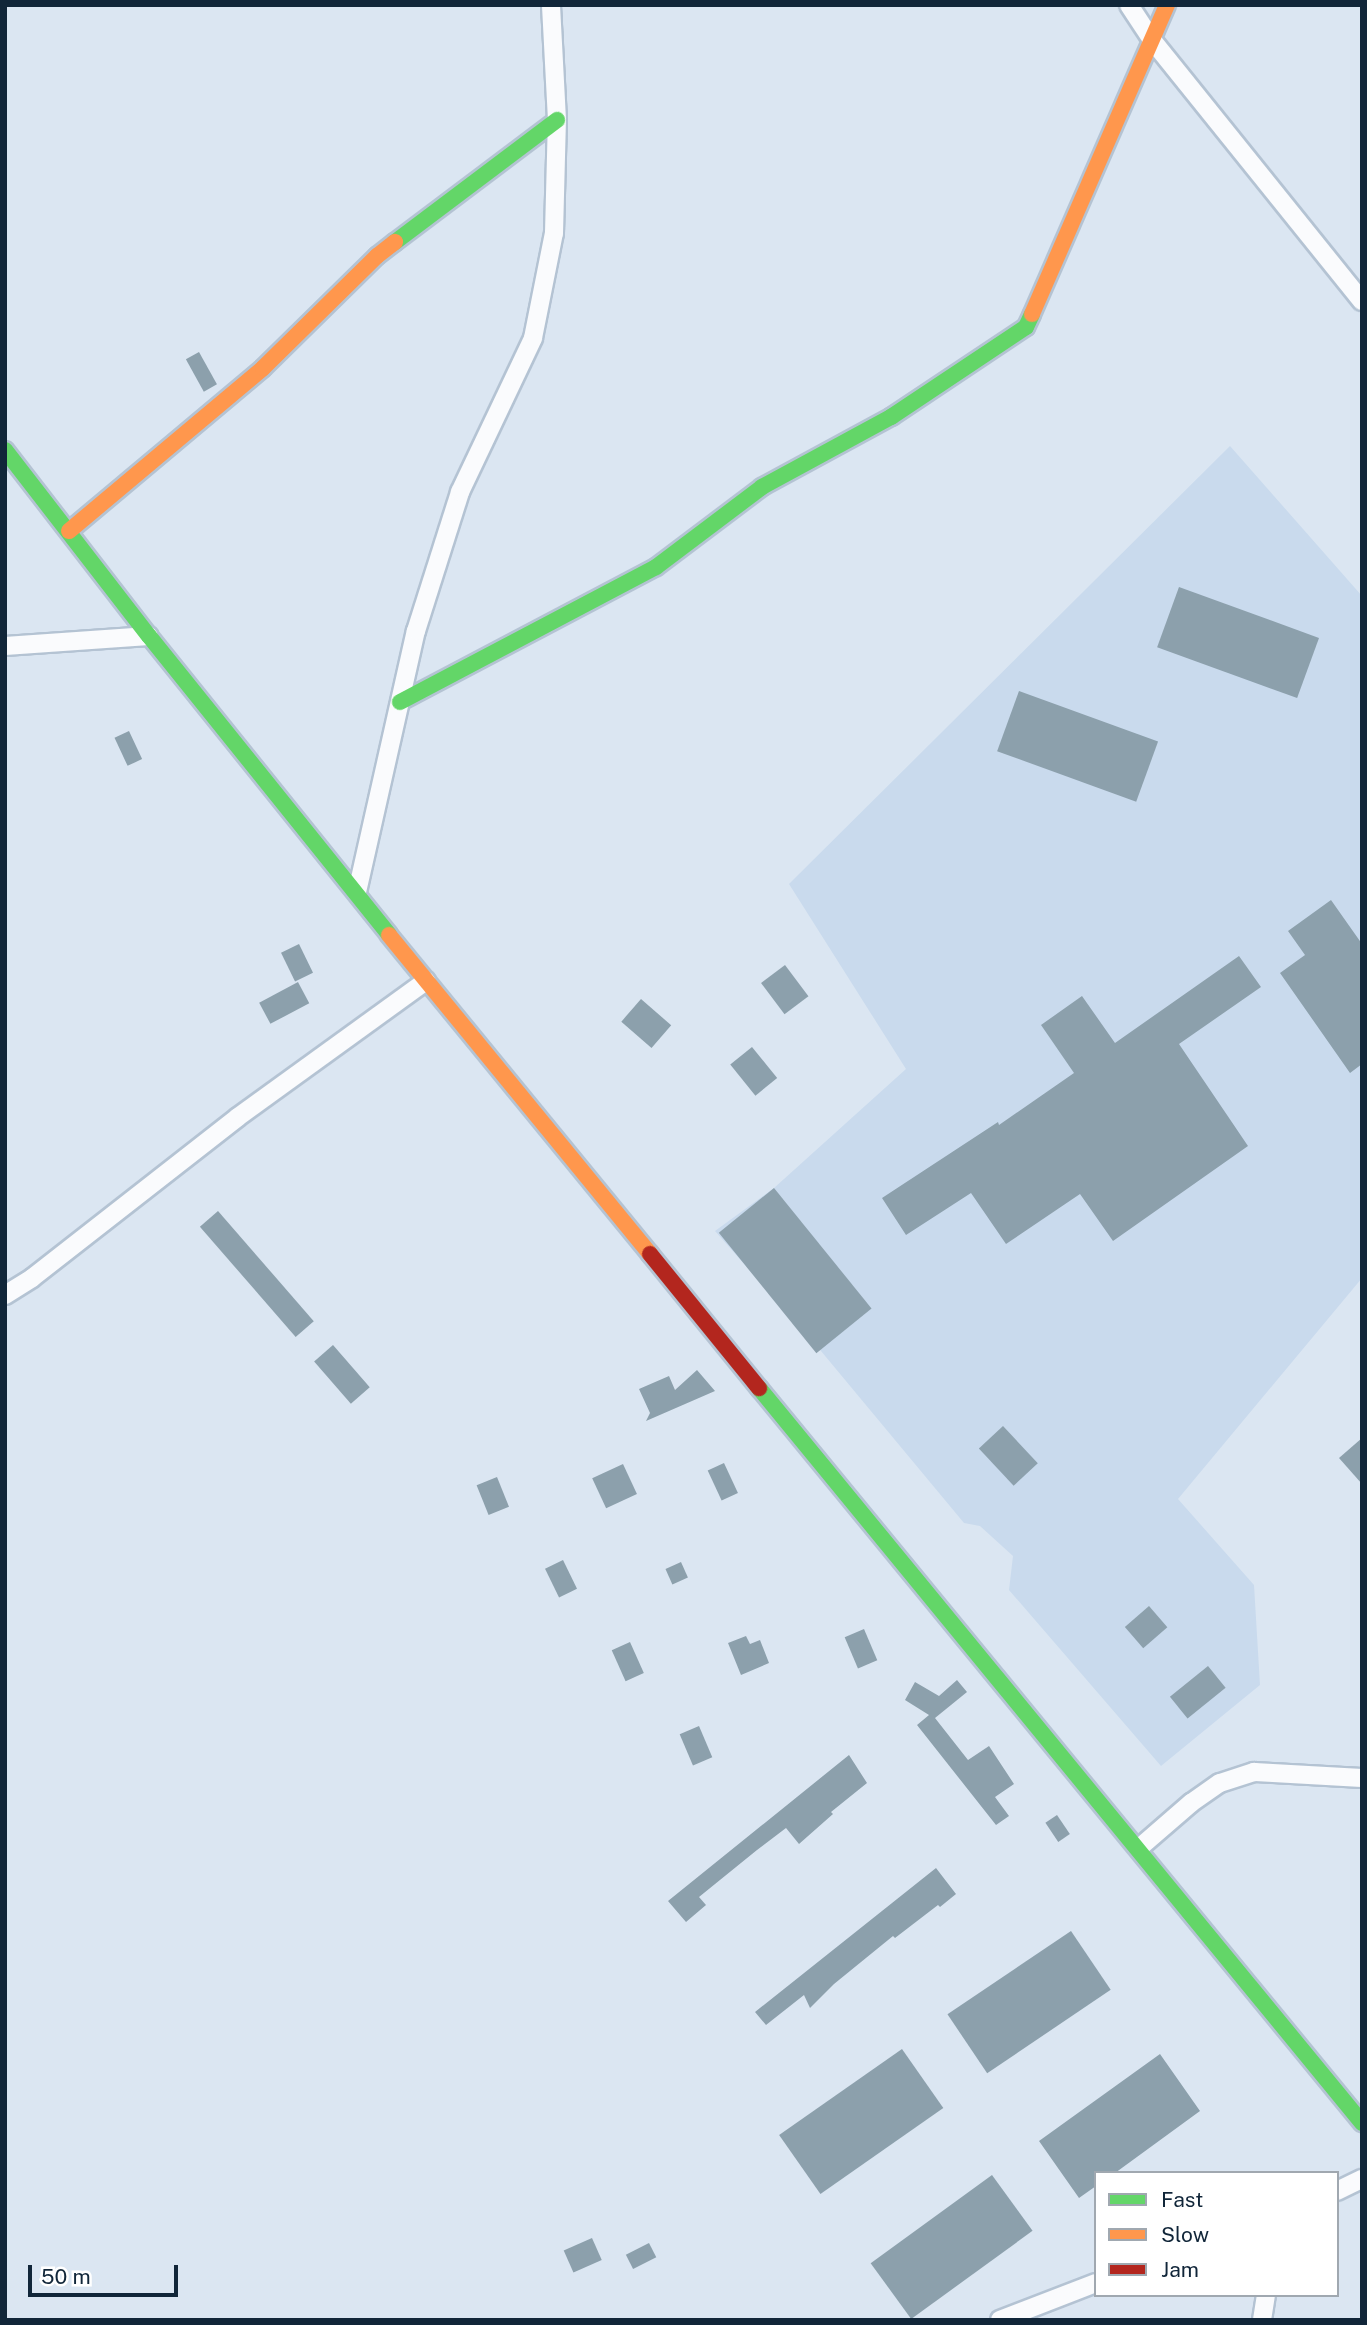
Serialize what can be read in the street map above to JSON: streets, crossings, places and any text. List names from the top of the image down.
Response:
{
  "legend": ["Fast", "Slow", "Jam"],
  "scale_bar": "50 m"
}
